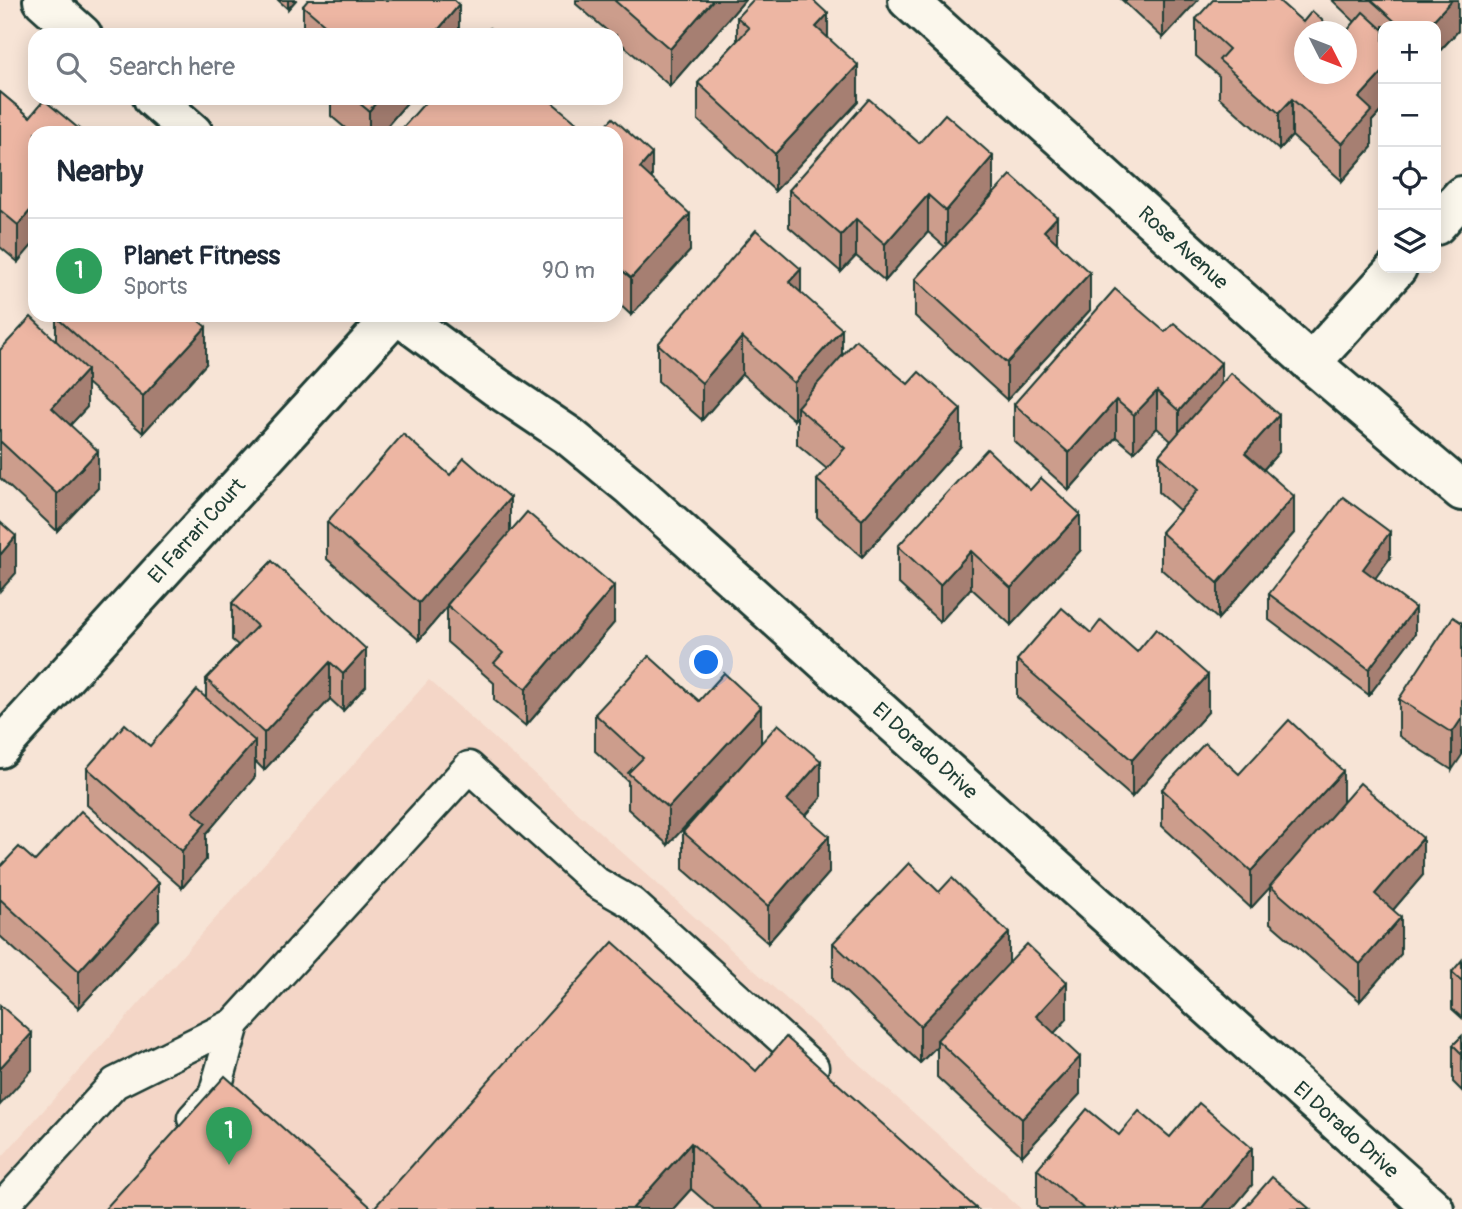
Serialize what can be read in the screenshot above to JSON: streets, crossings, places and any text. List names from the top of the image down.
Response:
{
  "streets": {
    "street": ["Rose Avenue", "El Farrari Court", "El Dorado Drive"]
  },
  "north": "bottom right",
  "page": {
    "map_buttons": ["+", "−"],
    "search": "Search here",
    "heading": "Nearby",
    "list": [
      {
        "mark": "1",
        "name": "Planet Fitness",
        "note": "Sports",
        "value": "90 m"
      }
    ],
    "pins": "1"
  }
}
